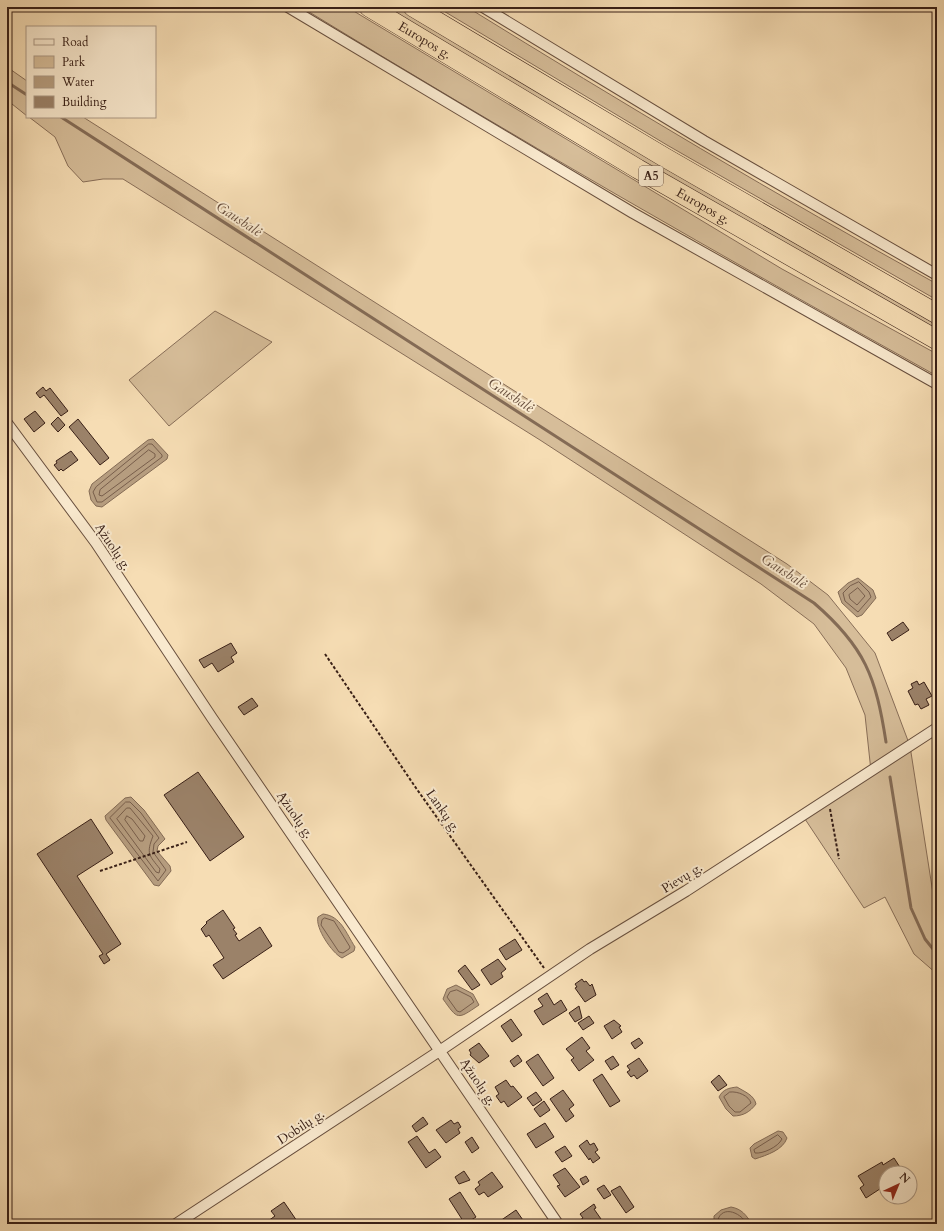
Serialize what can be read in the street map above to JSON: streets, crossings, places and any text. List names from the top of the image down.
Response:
{
  "streets": {
    "highway": ["Europos g.", "A5"],
    "street": ["Ąžuolų g.", "Pievų g.", "Dobilų g."],
    "path": ["Lankų g."]
  },
  "crossings": [
    ["Ąžuolų g.", "Pievų g."],
    ["Ąžuolų g.", "Dobilų g."],
    ["Lankų g.", "Pievų g."],
    ["Pievų g.", "Dobilų g."]
  ],
  "water": ["Gausbalė"],
  "legend": [
    "Road",
    "Park",
    "Water",
    "Building"
  ],
  "north": "top right"
}
